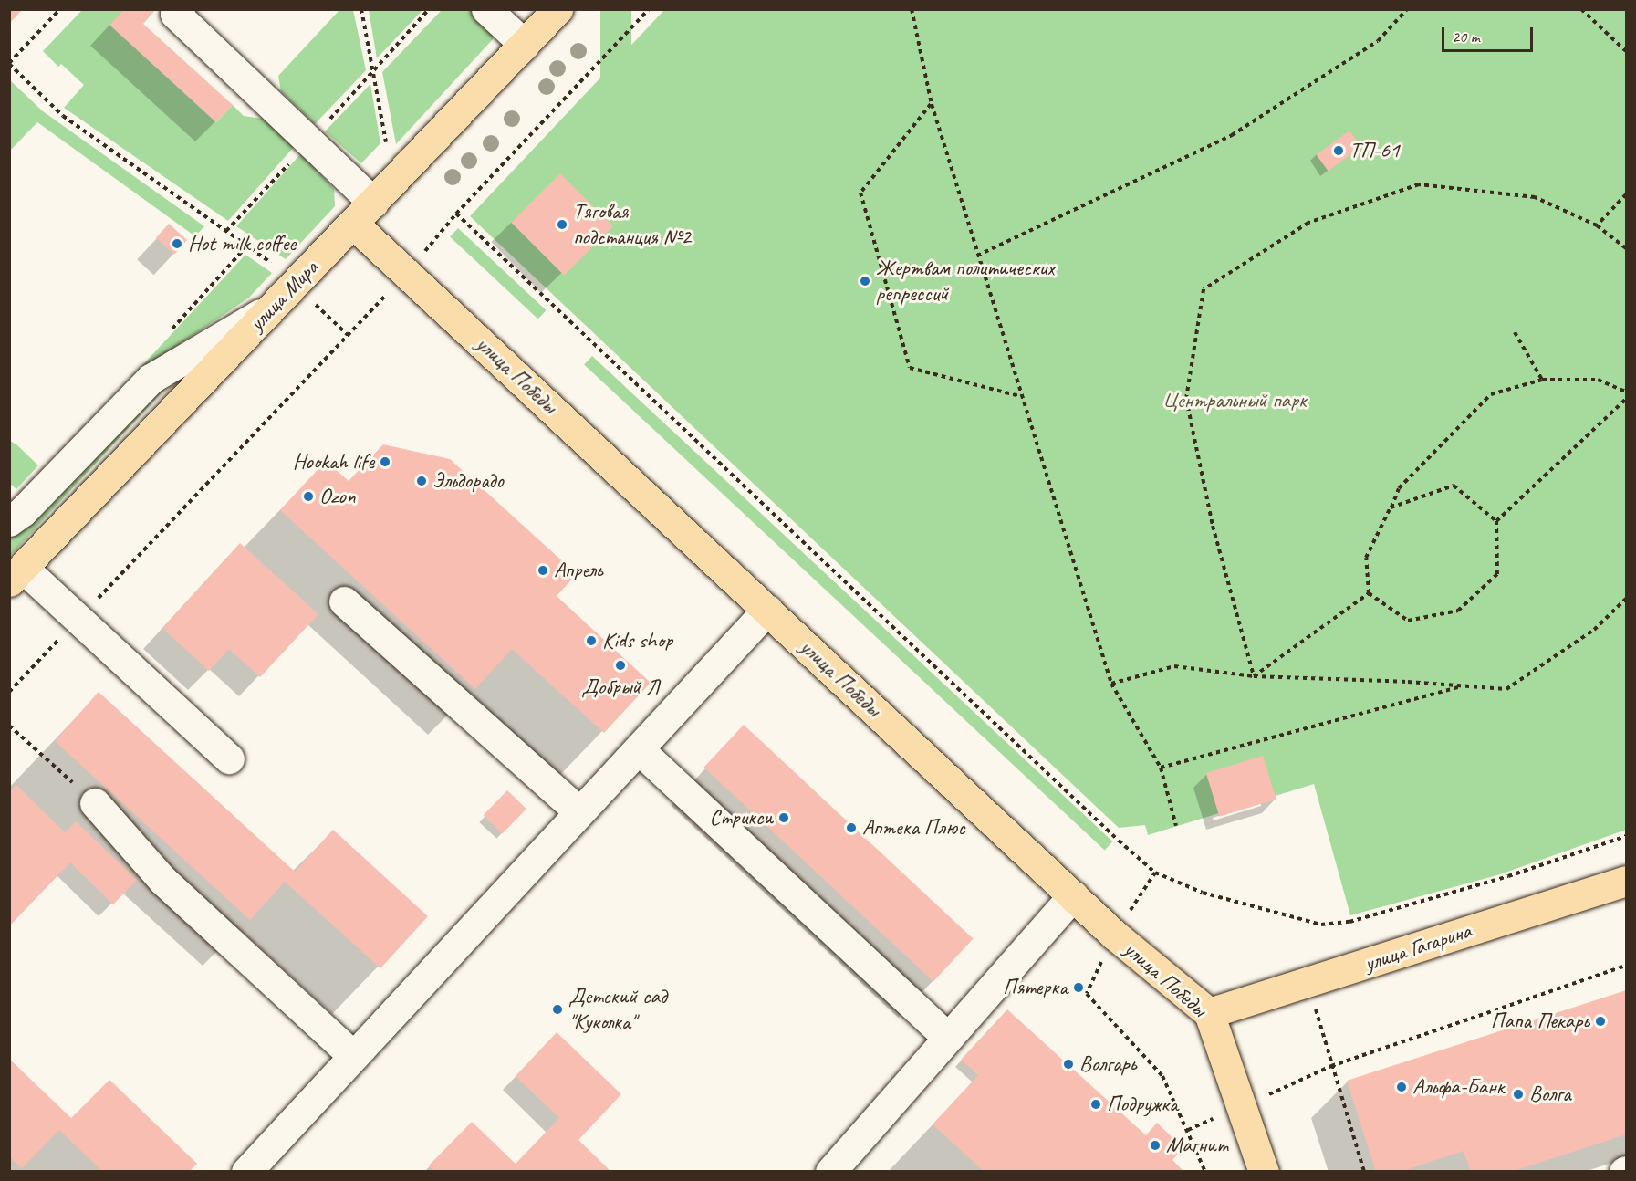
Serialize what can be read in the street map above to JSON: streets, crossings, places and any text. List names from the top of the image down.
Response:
{
  "streets": {
    "main road": ["улица Мира", "улица Победы", "улица Гагарина"]
  },
  "crossings": [
    ["улица Мира", "улица Победы"],
    ["улица Победы", "улица Гагарина"]
  ],
  "parks": ["Центральный парк"],
  "places": [
    "ТП-61",
    "Тяговая подстанция №2",
    "Hot milk coffee",
    "Жертвам политических репрессий",
    "Hookah life",
    "Эльдорадо",
    "Ozon",
    "Апрель",
    "Kids shop",
    "Добрый Л",
    "Стрикси",
    "Аптека Плюс",
    "Пятерка",
    "Детский сад \"Куколка\"",
    "Папа Пекарь",
    "Волгарь",
    "Альфа-Банк",
    "Волга",
    "Подружка",
    "Магнит"
  ],
  "scale_bar": "20 m"
}
